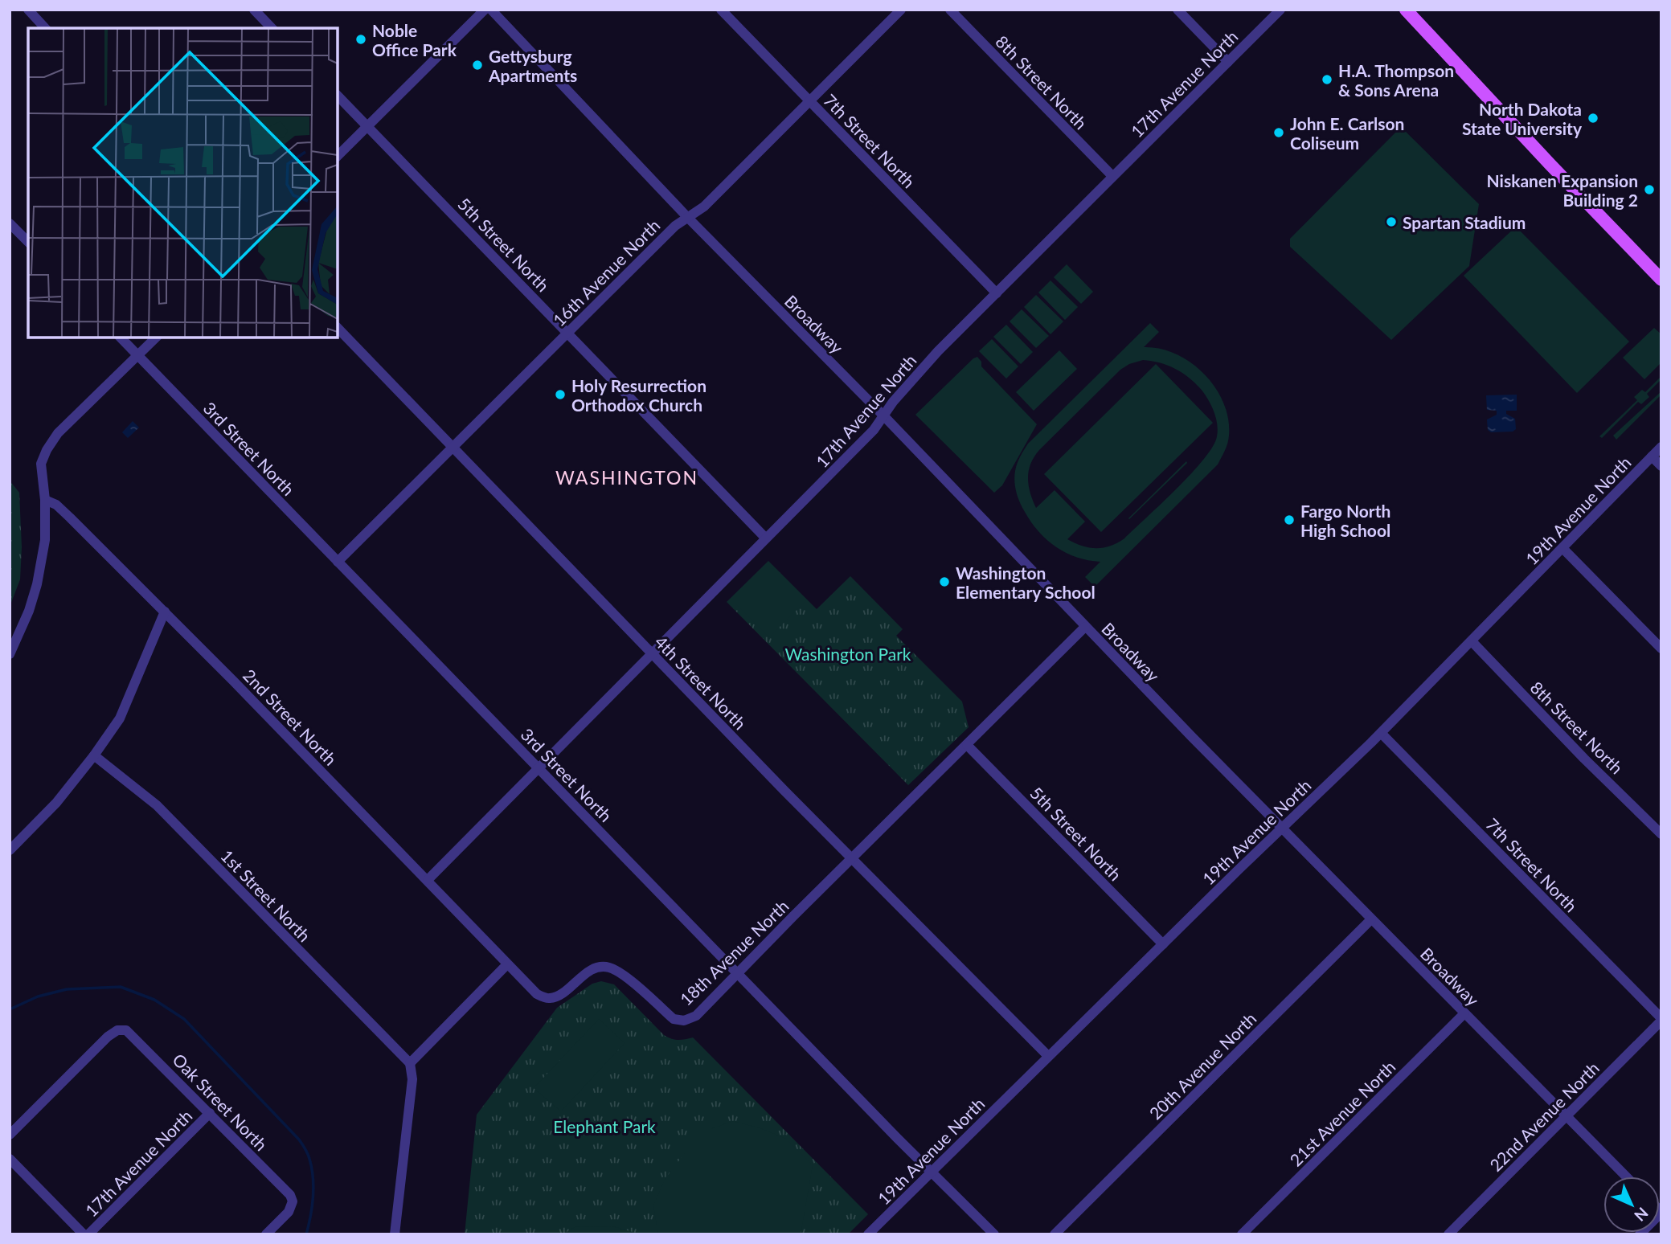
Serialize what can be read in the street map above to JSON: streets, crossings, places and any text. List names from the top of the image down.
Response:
{
  "streets": {
    "street": [
      "8th Street North",
      "17th Avenue North",
      "7th Street North",
      "5th Street North",
      "16th Avenue North",
      "Broadway",
      "3rd Street North",
      "19th Avenue North",
      "4th Street North",
      "2nd Street North",
      "1st Street North",
      "18th Avenue North",
      "20th Avenue North",
      "Oak Street North",
      "21st Avenue North",
      "22nd Avenue North"
    ]
  },
  "crossings": [
    ["8th Street North", "17th Avenue North"],
    ["8th Street North", "19th Avenue North"],
    ["17th Avenue North", "7th Street North"],
    ["17th Avenue North", "5th Street North"],
    ["17th Avenue North", "Broadway"],
    ["17th Avenue North", "3rd Street North"],
    ["17th Avenue North", "4th Street North"],
    ["17th Avenue North", "2nd Street North"],
    ["17th Avenue North", "Oak Street North"],
    ["7th Street North", "16th Avenue North"],
    ["7th Street North", "19th Avenue North"],
    ["7th Street North", "22nd Avenue North"],
    ["5th Street North", "16th Avenue North"],
    ["5th Street North", "19th Avenue North"],
    ["5th Street North", "18th Avenue North"],
    ["16th Avenue North", "Broadway"],
    ["16th Avenue North", "3rd Street North"],
    ["16th Avenue North", "4th Street North"],
    ["Broadway", "19th Avenue North"],
    ["Broadway", "18th Avenue North"],
    ["Broadway", "20th Avenue North"],
    ["Broadway", "21st Avenue North"],
    ["Broadway", "22nd Avenue North"],
    ["3rd Street North", "19th Avenue North"],
    ["3rd Street North", "18th Avenue North"],
    ["19th Avenue North", "4th Street North"],
    ["4th Street North", "18th Avenue North"],
    ["2nd Street North", "18th Avenue North"]
  ],
  "districts": ["WASHINGTON"],
  "parks": ["Washington Park", "Elephant Park"],
  "places": [
    "Noble Office Park",
    "Gettysburg Apartments",
    "H.A. Thompson & Sons Arena",
    "North Dakota State University",
    "John E. Carlson Coliseum",
    "Niskanen Expansion Building 2",
    "Spartan Stadium",
    "Holy Resurrection Orthodox Church",
    "Fargo North High School",
    "Washington Elementary School"
  ],
  "north": "bottom right"
}
